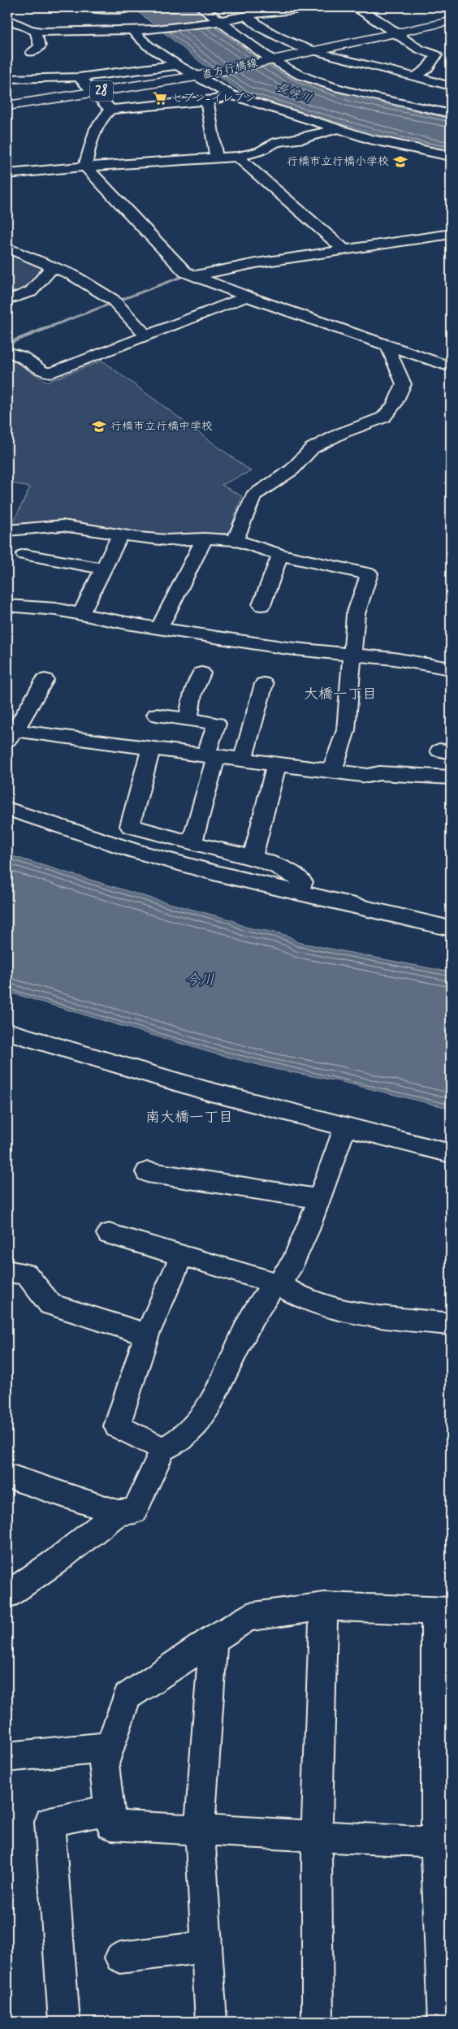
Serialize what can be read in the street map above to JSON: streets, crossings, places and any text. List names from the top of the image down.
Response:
{
  "streets": {
    "main road": ["直方行橋線", "28"]
  },
  "districts": ["大橋一丁目", "南大橋一丁目"],
  "water": ["長峡川", "今川"],
  "places": {
    "supermarket": ["セブン-イレブン"],
    "school or university": ["行橋市立行橋小学校", "行橋市立行橋中学校"]
  }
}
